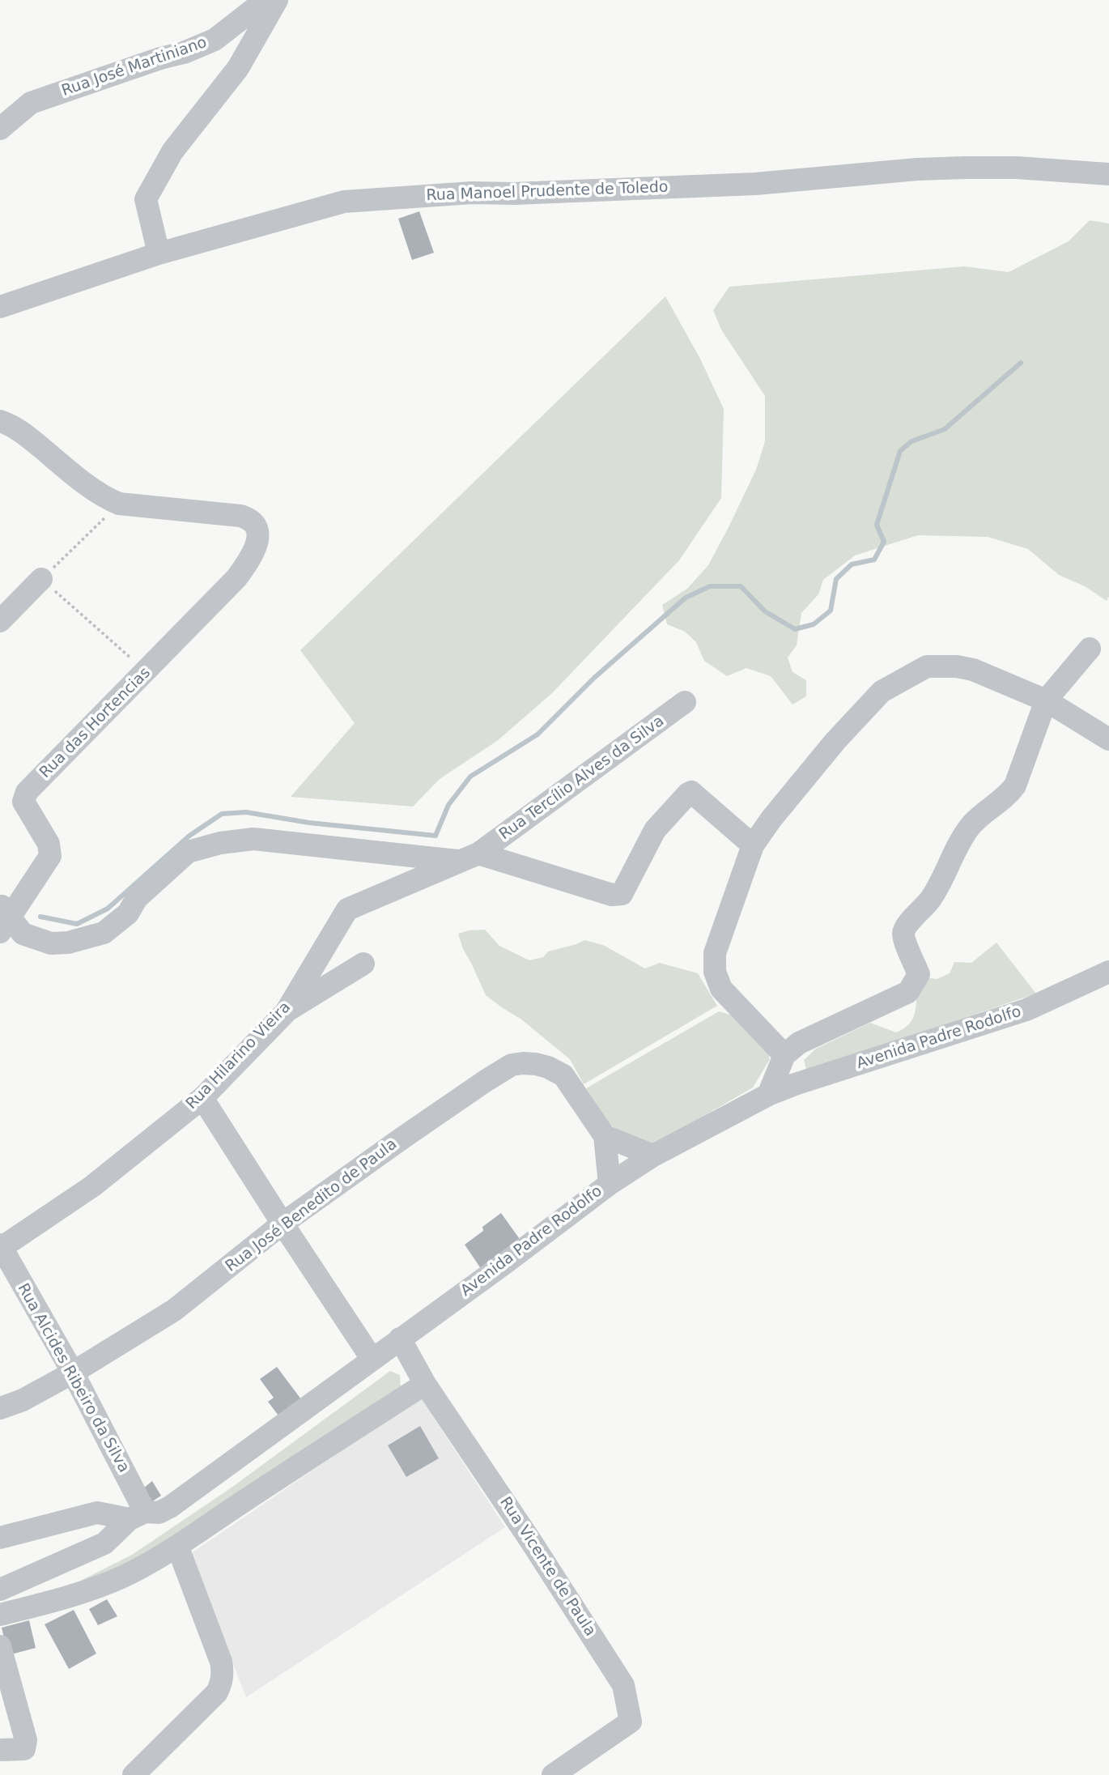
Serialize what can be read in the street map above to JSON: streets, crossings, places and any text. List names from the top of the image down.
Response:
{
  "streets": {
    "street": [
      "Rua José Martiniano",
      "Rua Manoel Prudente de Toledo",
      "Rua das Hortencias",
      "Rua Tercílio Alves da Silva",
      "Avenida Padre Rodolfo",
      "Rua Hilarino Vieira",
      "Rua José Benedito de Paula",
      "Rua Alcides Ribeiro da Silva",
      "Rua Vicente de Paula"
    ]
  },
  "crossings": [
    ["Rua Tercílio Alves da Silva", "Rua Hilarino Vieira"],
    ["Avenida Padre Rodolfo", "Rua Alcides Ribeiro da Silva"],
    ["Avenida Padre Rodolfo", "Rua Vicente de Paula"],
    ["Rua Hilarino Vieira", "Rua Alcides Ribeiro da Silva"],
    ["Rua José Benedito de Paula", "Rua Alcides Ribeiro da Silva"]
  ]
}
